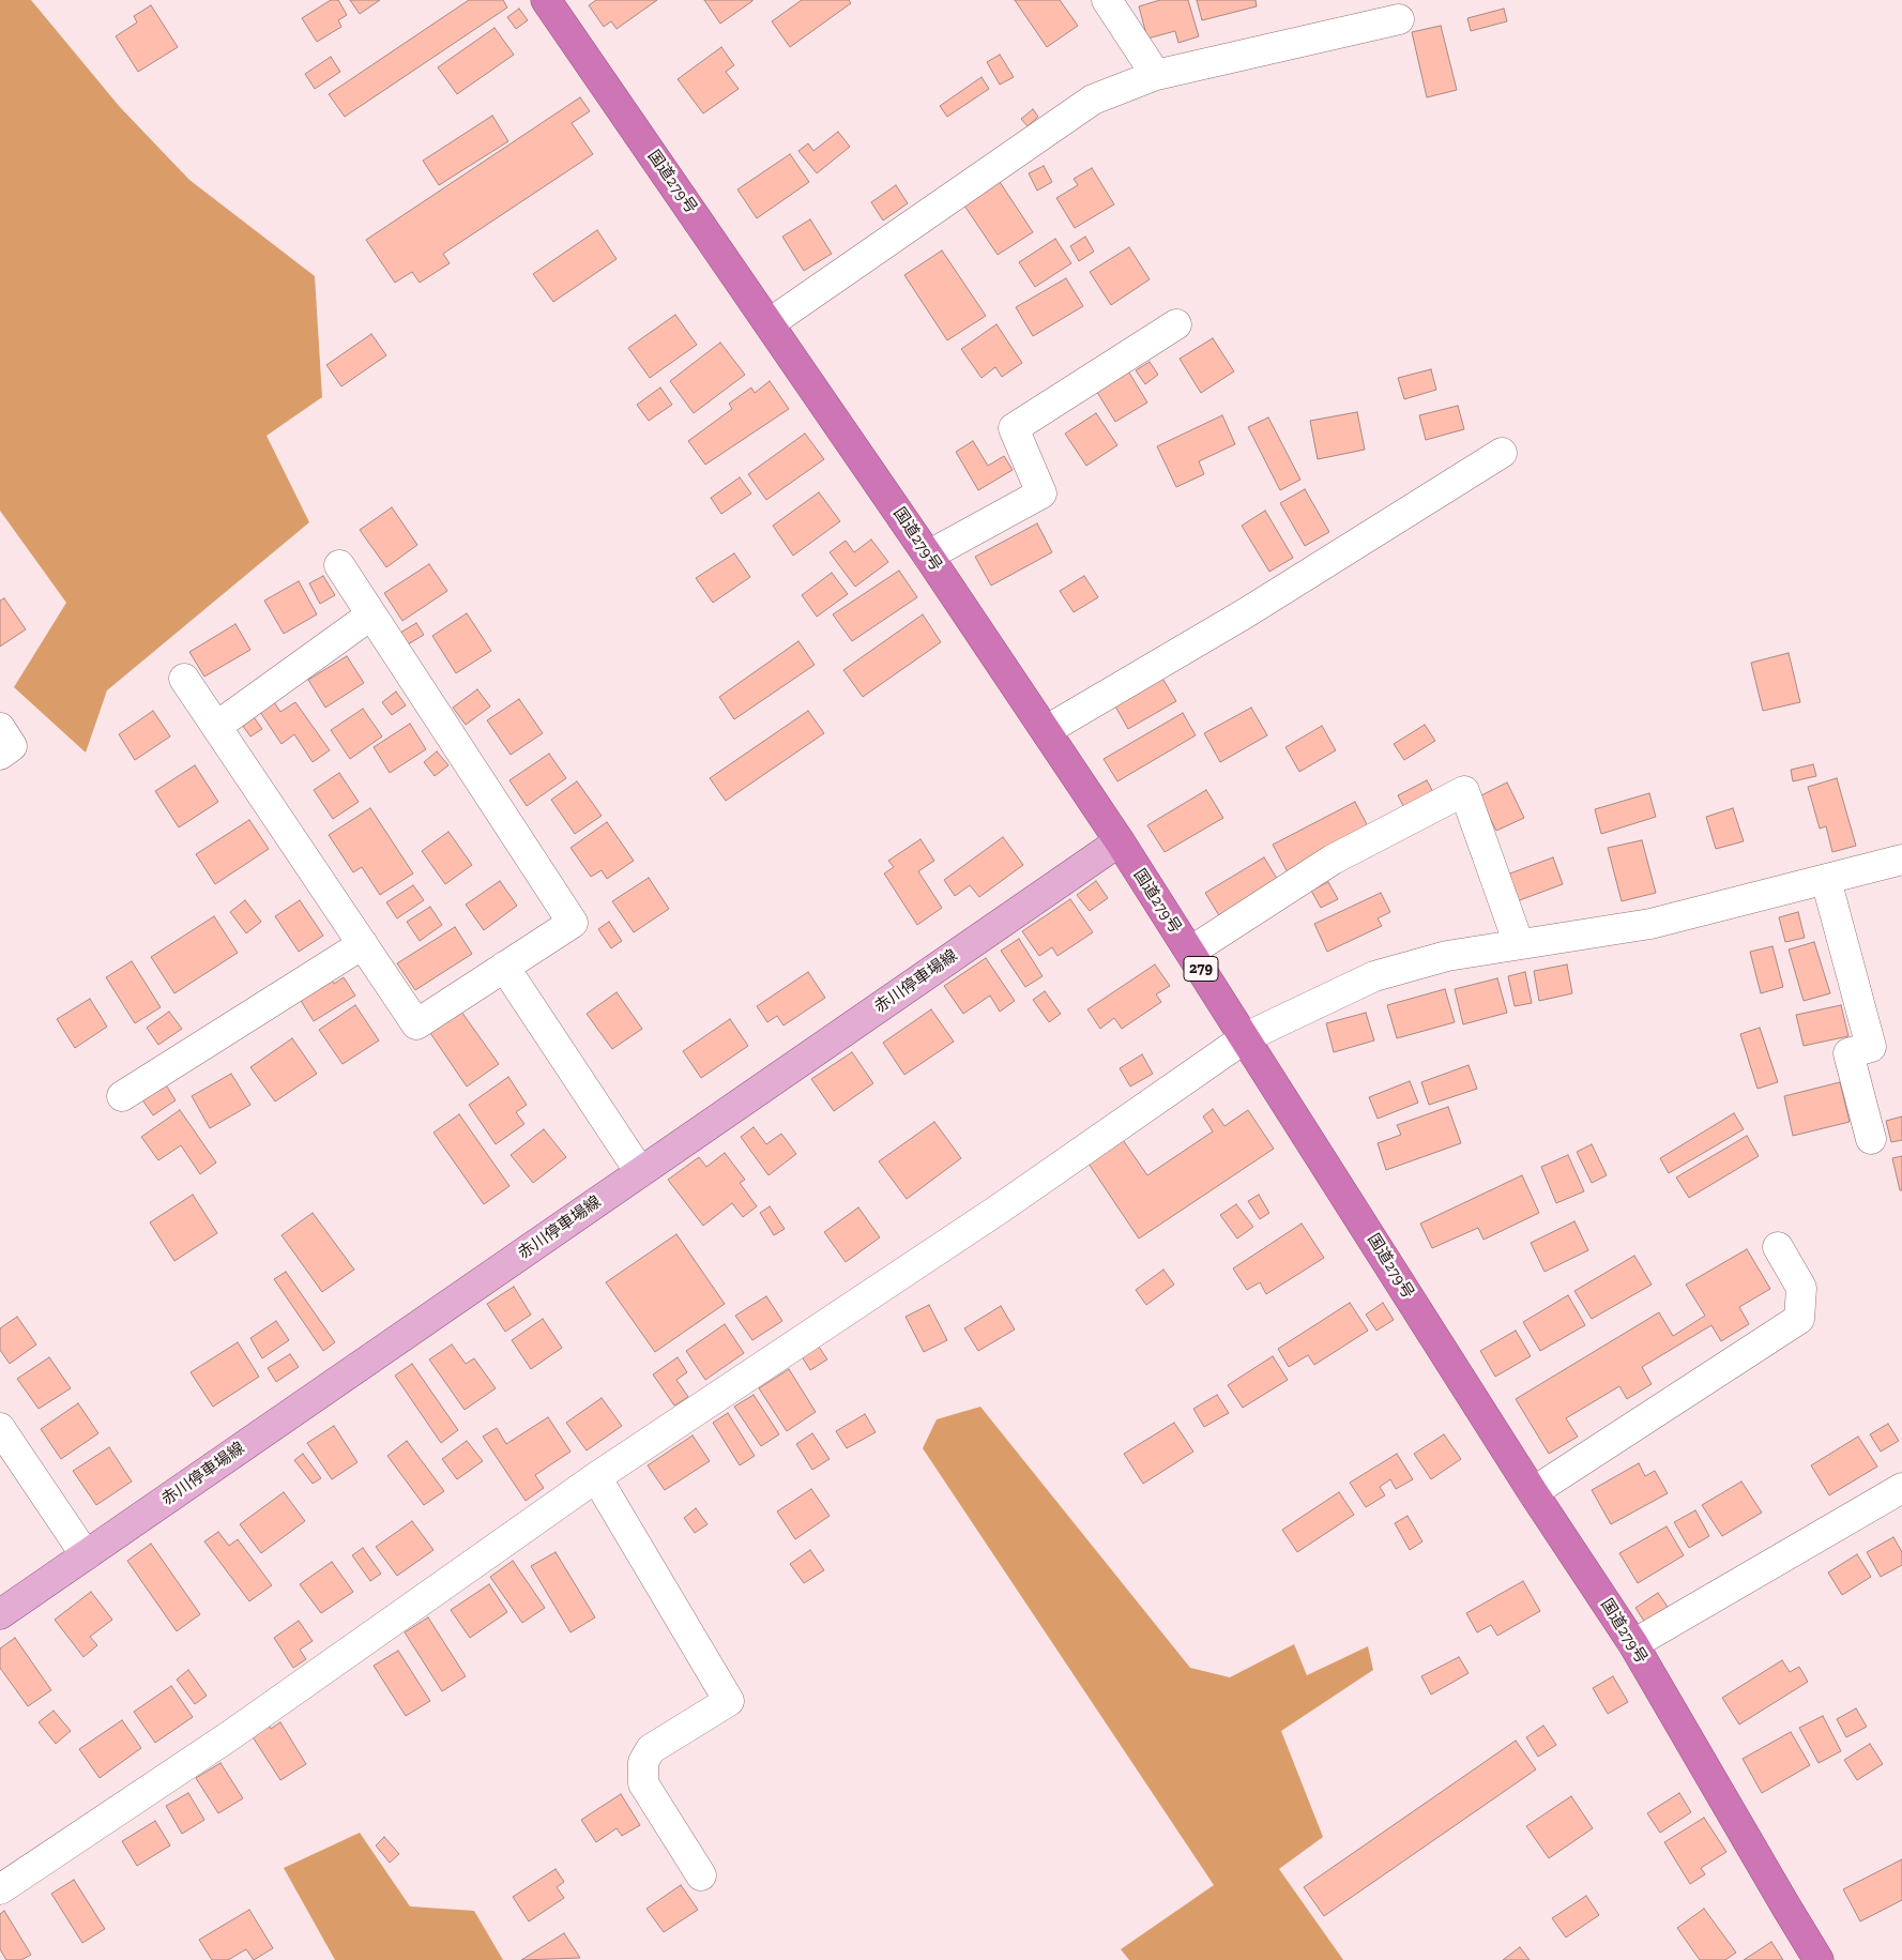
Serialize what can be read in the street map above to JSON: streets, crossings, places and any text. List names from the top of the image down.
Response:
{
  "streets": {
    "highway": ["国道279号", "279"],
    "main road": ["赤川停車場線"]
  },
  "crossings": [
    ["国道279号", "赤川停車場線"]
  ]
}
